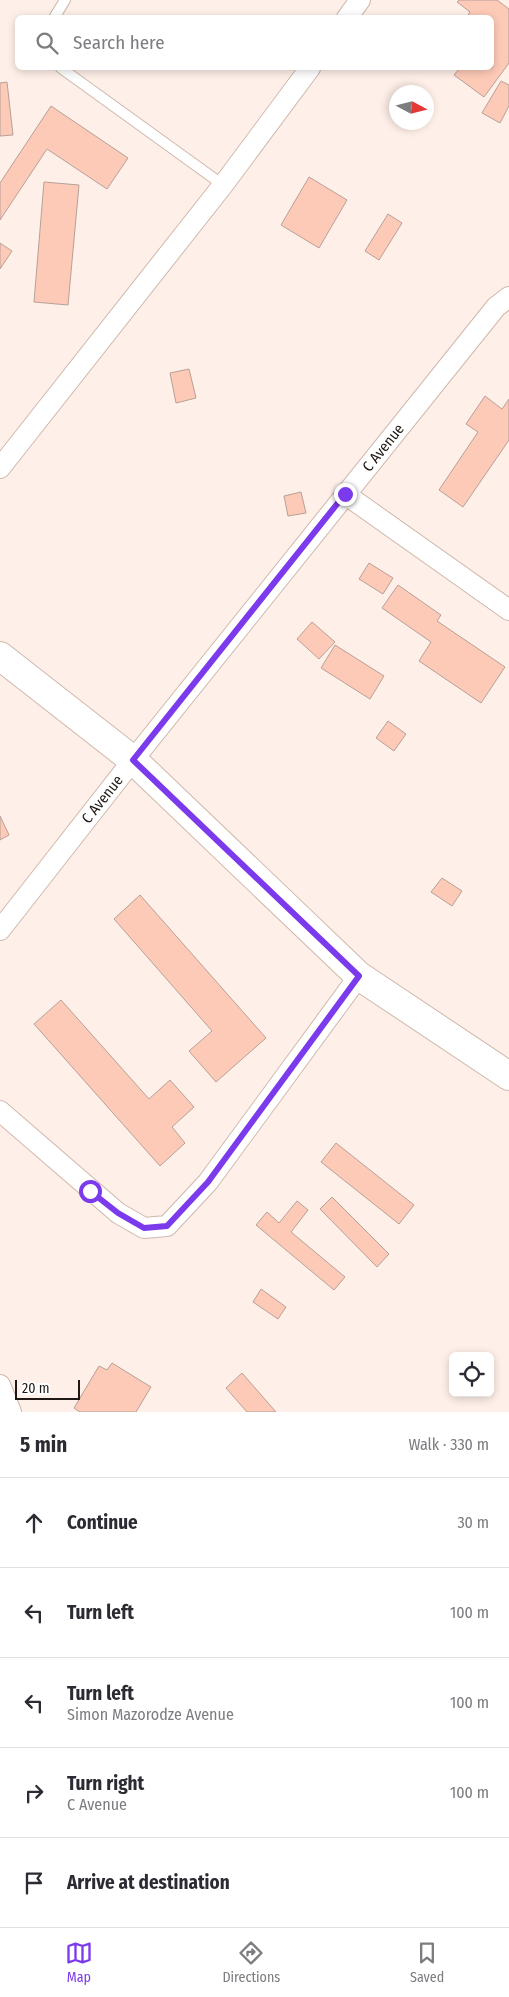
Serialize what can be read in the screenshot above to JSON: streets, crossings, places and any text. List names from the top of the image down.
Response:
{
  "streets": {
    "street": ["C Avenue"]
  },
  "scale_bar": "20 m",
  "north": "right",
  "page": {
    "search": "Search here",
    "scale": "20 m",
    "heading": ["5 min", "Walk · 330 m"],
    "list": [
      ["Continue", "30 m"],
      ["Turn left", "100 m"],
      ["Turn left", "Simon Mazorodze Avenue", "100 m"],
      ["Turn right", "C Avenue", "100 m"],
      "Arrive at destination"
    ],
    "nav": ["Map", "Directions", "Saved"]
  }
}
